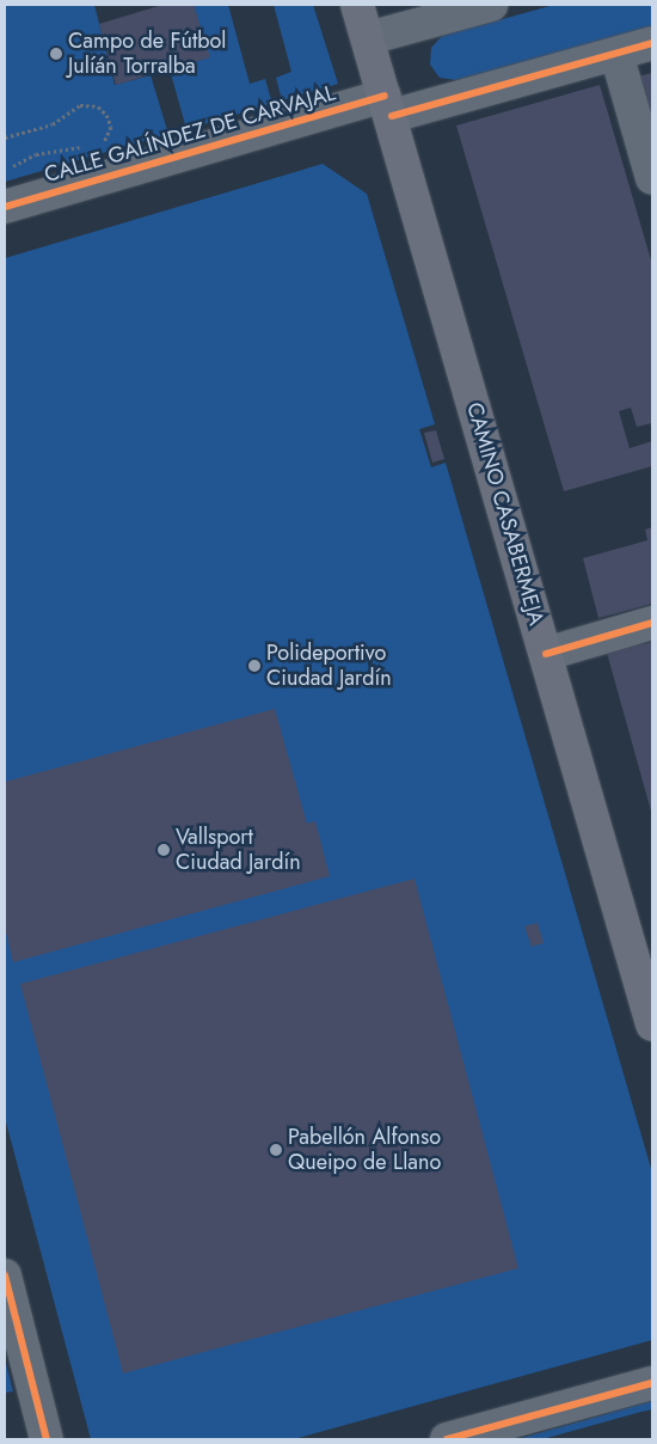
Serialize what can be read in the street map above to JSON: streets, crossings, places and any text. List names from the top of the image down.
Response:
{
  "streets": {
    "main road": ["CAMINO CASABERMEJA"],
    "street": ["CALLE GALÍNDEZ DE CARVAJAL"]
  },
  "crossings": [
    ["CALLE GALÍNDEZ DE CARVAJAL", "CAMINO CASABERMEJA"]
  ],
  "places": [
    "Campo de Fútbol Julíán Torralba",
    "Polideportivo Ciudad Jardín",
    "Vallsport Ciudad Jardín",
    "Pabellón Alfonso Queipo de Llano"
  ]
}
